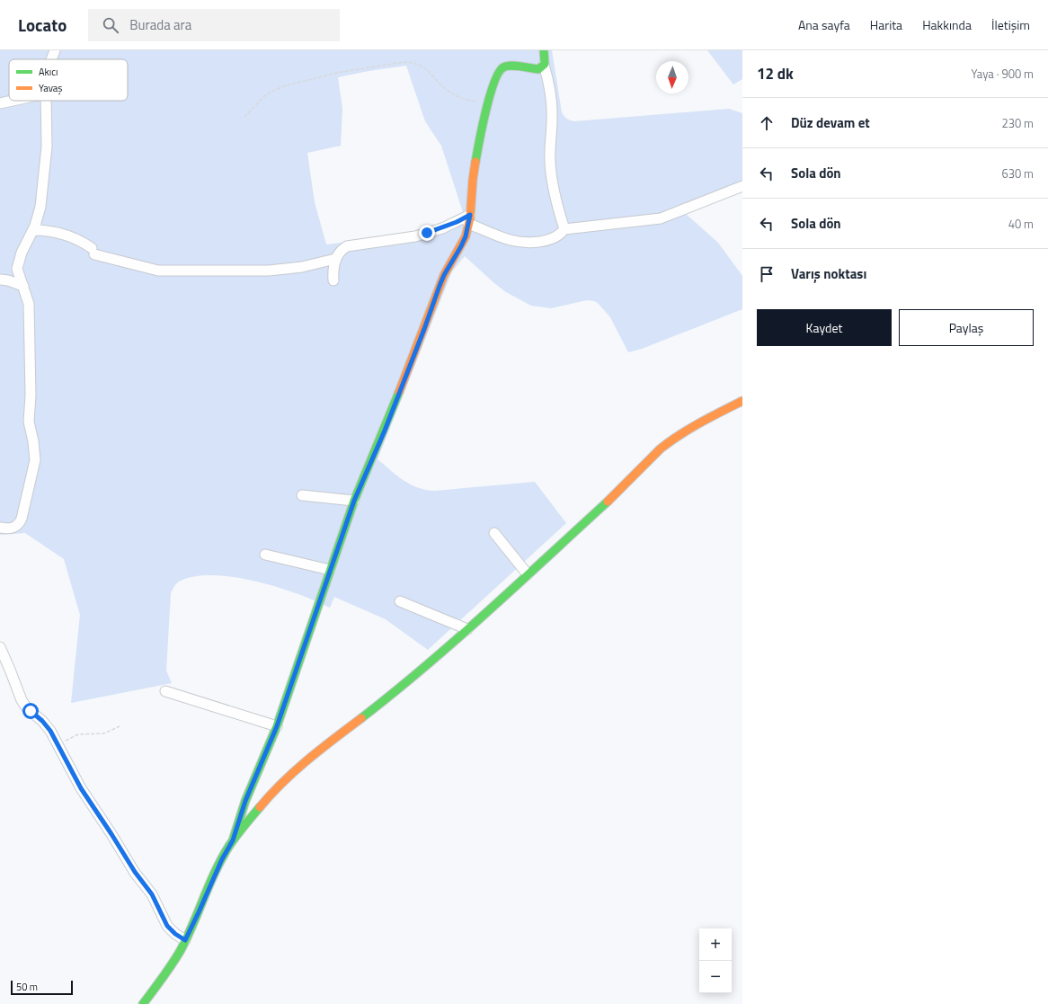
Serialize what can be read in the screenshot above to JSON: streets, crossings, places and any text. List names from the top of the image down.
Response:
{
  "legend": ["Akıcı", "Yavaş"],
  "scale_bar": "50 m",
  "north": "bottom",
  "page": {
    "header": "Locato",
    "search": "Burada ara",
    "nav": [
      "Ana sayfa",
      "Harita",
      "Hakkında",
      "İletişim"
    ],
    "heading": ["12 dk", "Yaya · 900 m"],
    "list": [
      ["Düz devam et", "230 m"],
      ["Sola dön", "630 m"],
      ["Sola dön", "40 m"],
      "Varış noktası"
    ],
    "buttons": ["Kaydet", "Paylaş"],
    "map_buttons": ["+", "−"],
    "scale": "50 m"
  }
}
